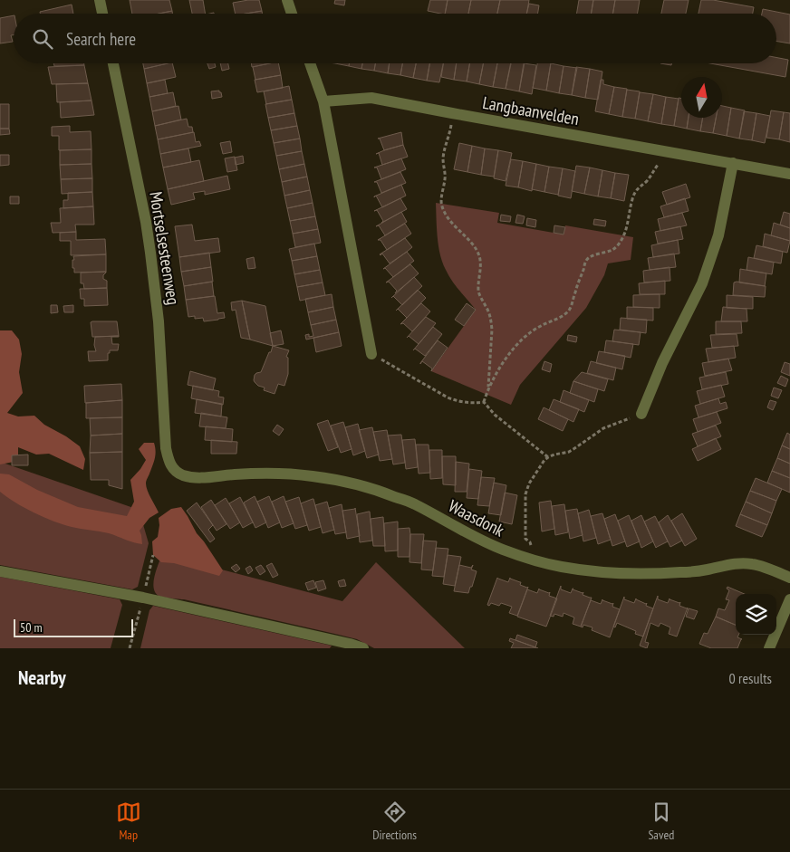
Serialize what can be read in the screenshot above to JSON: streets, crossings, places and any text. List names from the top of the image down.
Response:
{
  "streets": {
    "street": ["Langbaanvelden", "Mortselsesteenweg", "Waasdonk"]
  },
  "crossings": [
    ["Mortselsesteenweg", "Waasdonk"]
  ],
  "scale_bar": "50 m",
  "north": "top",
  "page": {
    "search": "Search here",
    "scale": "50 m",
    "heading": ["Nearby", "0 results"],
    "nav": ["Map", "Directions", "Saved"]
  }
}
